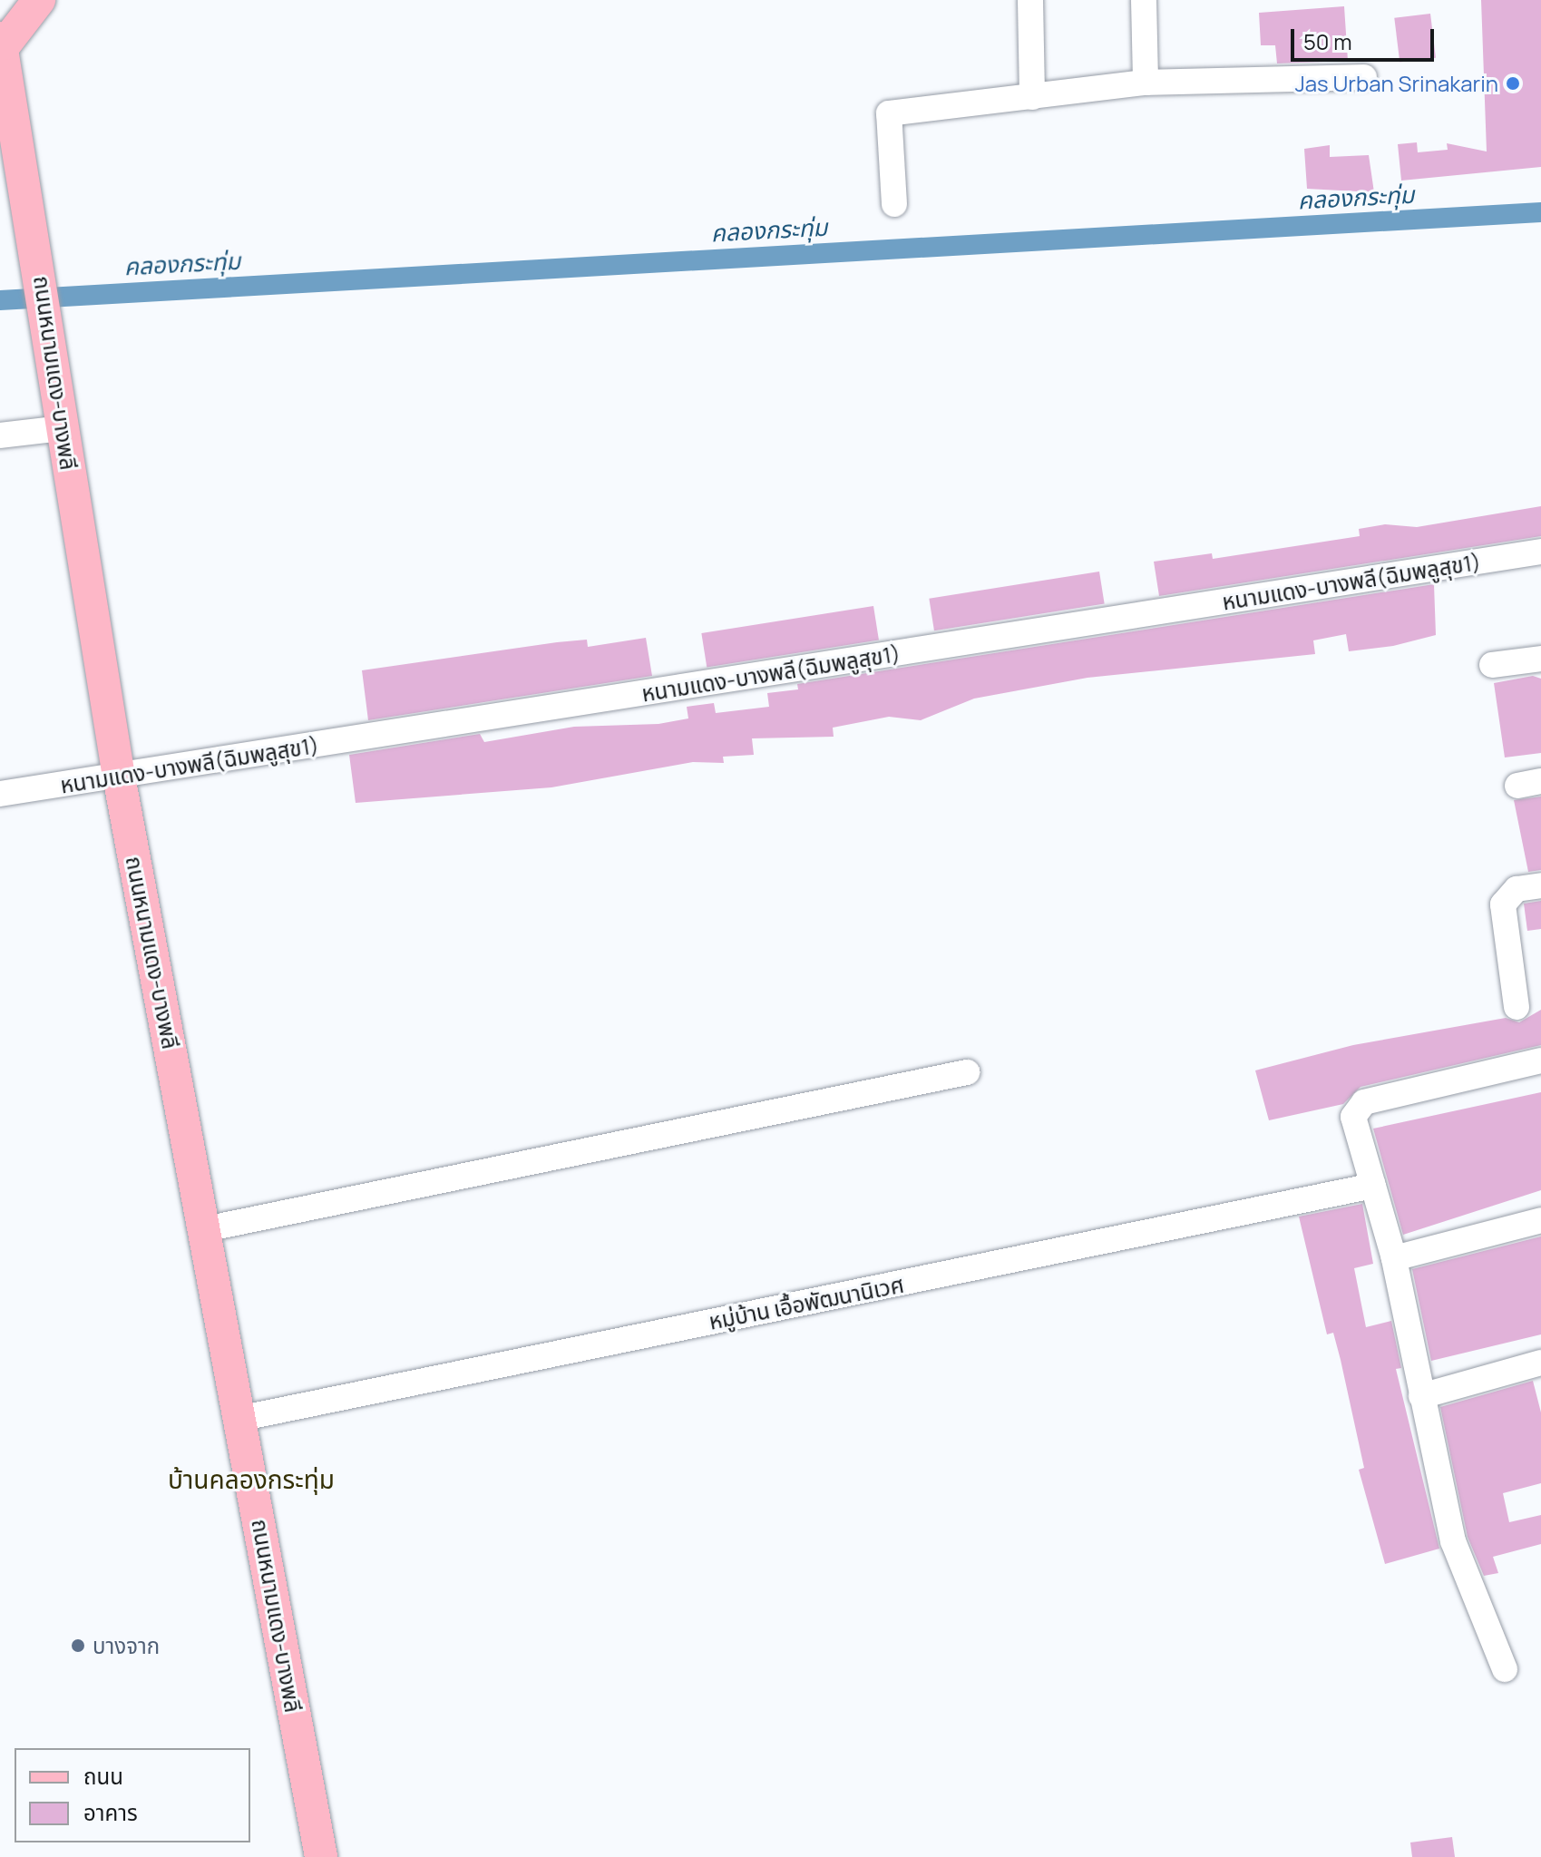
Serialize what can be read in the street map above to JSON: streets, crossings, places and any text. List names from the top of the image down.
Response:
{
  "streets": {
    "main road": ["ถนนหนามแดง-บางพลี"],
    "street": ["หนามแดง-บางพลี(ฉิมพลูสุข1)", "หมู่บ้าน เอื้อพัฒนานิเวศ"]
  },
  "crossings": [
    ["ถนนหนามแดง-บางพลี", "หนามแดง-บางพลี(ฉิมพลูสุข1)"],
    ["ถนนหนามแดง-บางพลี", "หมู่บ้าน เอื้อพัฒนานิเวศ"]
  ],
  "districts": ["บ้านคลองกระทุ่ม"],
  "water": ["คลองกระทุ่ม"],
  "places": ["Jas Urban Srinakarin", "บางจาก"],
  "legend": ["ถนน", "อาคาร"],
  "scale_bar": "50 m"
}
